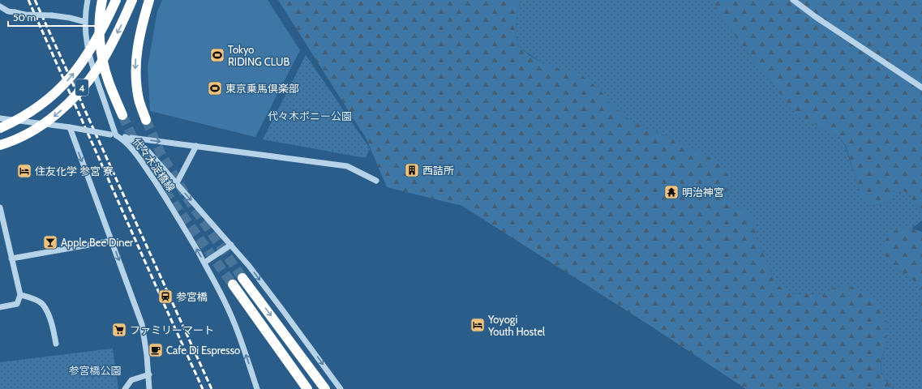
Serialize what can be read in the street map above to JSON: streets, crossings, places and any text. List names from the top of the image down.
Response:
{
  "streets": {
    "highway": ["4"],
    "street": ["代々木淀橋線"]
  },
  "parks": ["代々木ポニー公園", "参宮橋公園"],
  "places": {
    "sports": ["Tokyo RIDING CLUB", "東京乗馬倶楽部"],
    "building": ["西詰所"],
    "hotel": ["住友化学 参宮 寮", "Yoyogi Youth Hostel"],
    "temple": ["明治神宮"],
    "bar": ["Apple Bee Diner"],
    "station": ["参宮橋"],
    "supermarket": ["ファミリーマート"],
    "cafe": ["Cafe Di Espresso"]
  },
  "scale_bar": "50 m"
}
